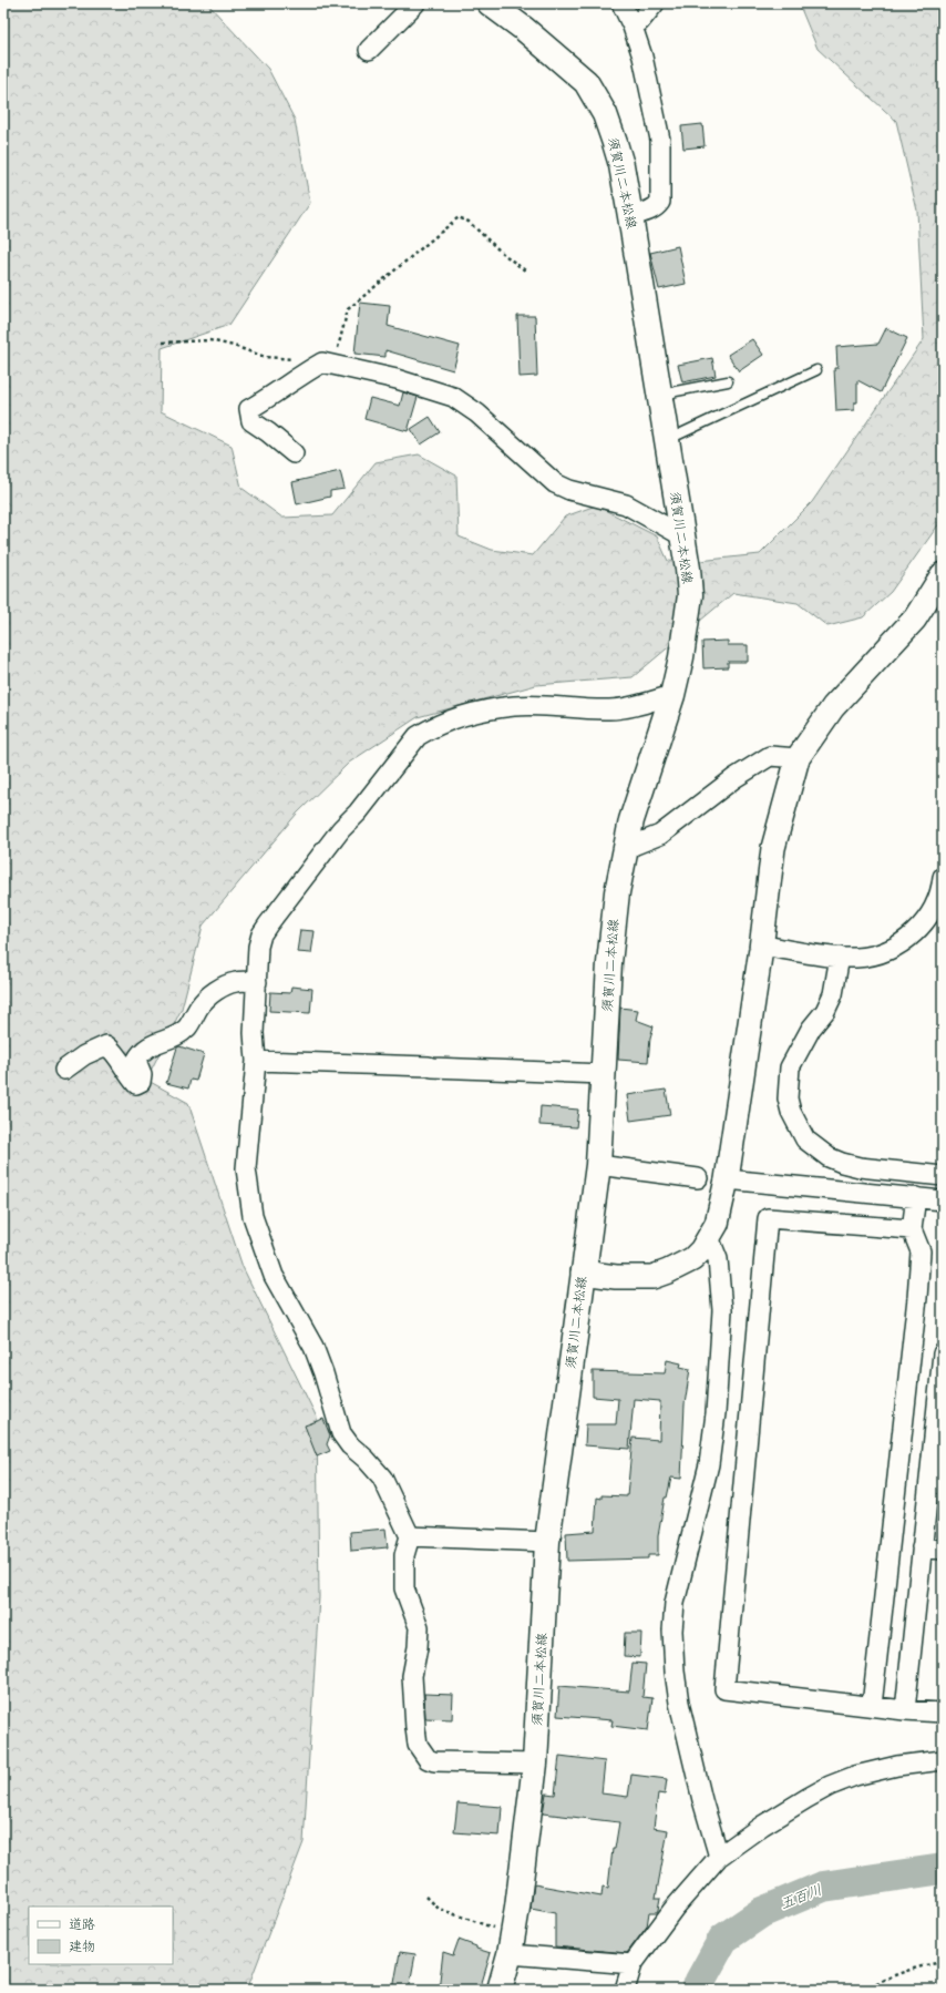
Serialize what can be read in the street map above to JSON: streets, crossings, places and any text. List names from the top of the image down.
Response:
{
  "streets": {
    "main road": ["須賀川二本松線"]
  },
  "water": ["五百川"],
  "legend": ["道路", "建物"]
}
